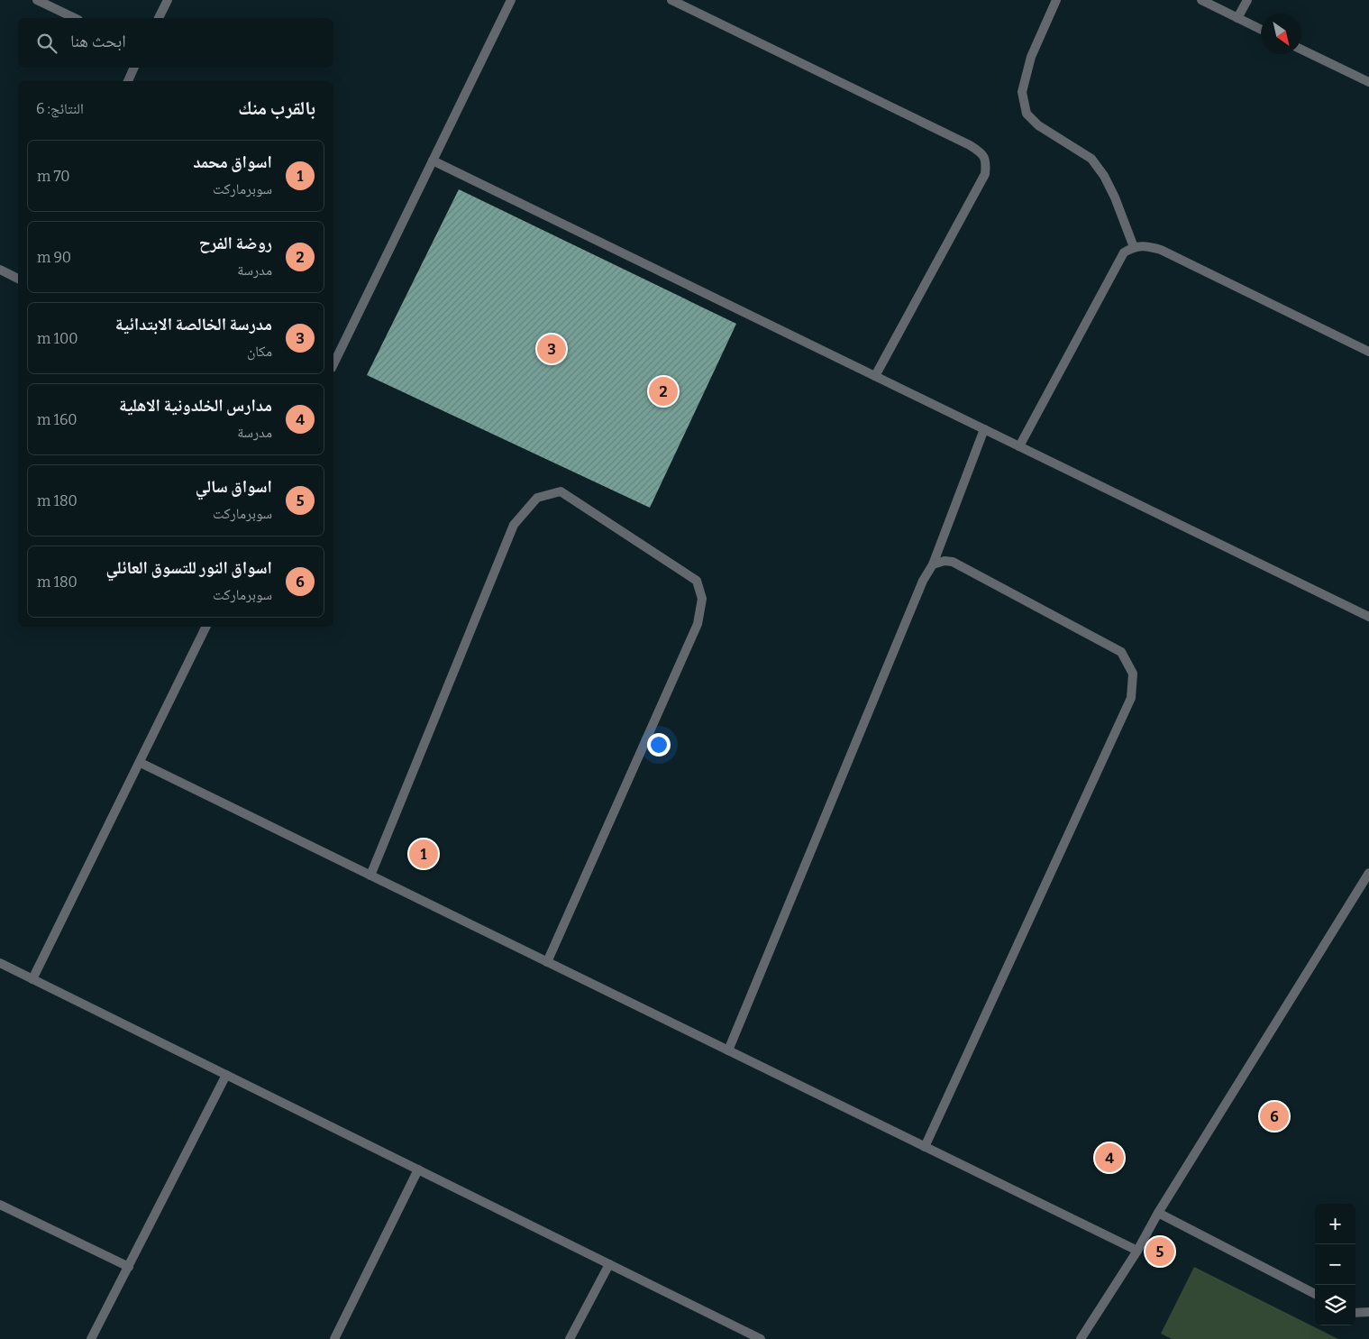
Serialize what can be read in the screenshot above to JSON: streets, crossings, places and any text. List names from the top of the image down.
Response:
{
  "north": "bottom right",
  "page": {
    "search": "ابحث هنا",
    "heading": ["بالقرب منك", "النتائج: 6"],
    "list": [
      {
        "mark": "1",
        "name": "اسواق محمد",
        "note": "سوبرماركت",
        "value": "70 m"
      },
      {
        "mark": "2",
        "name": "روضة الفرح",
        "note": "مدرسة",
        "value": "90 m"
      },
      {
        "mark": "3",
        "name": "مدرسة الخالصة الابتدائية",
        "note": "مكان",
        "value": "100 m"
      },
      {
        "mark": "4",
        "name": "مدارس الخلدونية الاهلية",
        "note": "مدرسة",
        "value": "160 m"
      },
      {
        "mark": "5",
        "name": "اسواق سالي",
        "note": "سوبرماركت",
        "value": "180 m"
      },
      {
        "mark": "6",
        "name": "اسواق النور للتسوق العائلي",
        "note": "سوبرماركت",
        "value": "180 m"
      }
    ],
    "pins": [
      "3",
      "2",
      "1",
      "6",
      "4",
      "5"
    ],
    "map_buttons": ["+", "−"]
  }
}
